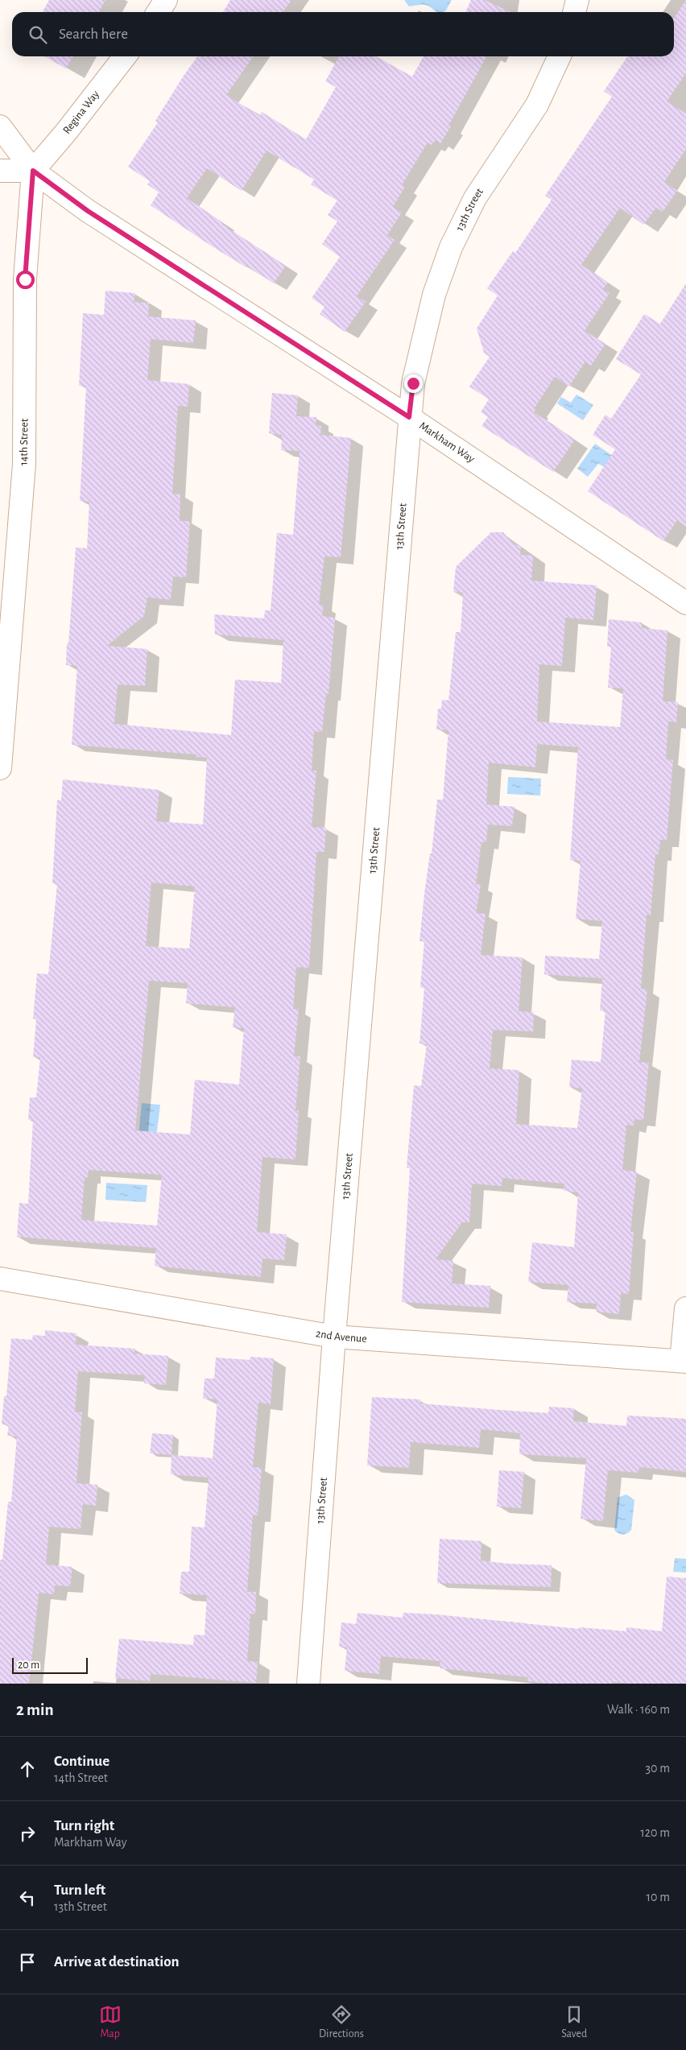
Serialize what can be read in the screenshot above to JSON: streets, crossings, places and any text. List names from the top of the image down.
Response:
{
  "streets": {
    "street": [
      "Regina Way",
      "13th Street",
      "14th Street",
      "Markham Way",
      "2nd Avenue"
    ]
  },
  "crossings": [
    ["Regina Way", "14th Street"],
    ["Regina Way", "Markham Way"],
    ["13th Street", "Markham Way"],
    ["13th Street", "2nd Avenue"],
    ["14th Street", "Markham Way"]
  ],
  "scale_bar": "20 m",
  "page": {
    "search": "Search here",
    "scale": "20 m",
    "heading": ["2 min", "Walk · 160 m"],
    "list": [
      ["Continue", "14th Street", "30 m"],
      ["Turn right", "Markham Way", "120 m"],
      ["Turn left", "13th Street", "10 m"],
      "Arrive at destination"
    ],
    "nav": ["Map", "Directions", "Saved"]
  }
}
